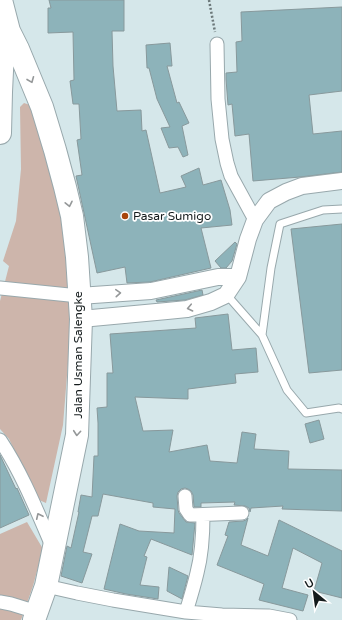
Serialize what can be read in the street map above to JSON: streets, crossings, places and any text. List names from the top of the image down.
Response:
{
  "streets": {
    "highway": ["Jalan Usman Salengke"]
  },
  "one_way": ["Jalan Usman Salengke"],
  "places": ["Pasar Sumigo"],
  "north": "top left"
}
